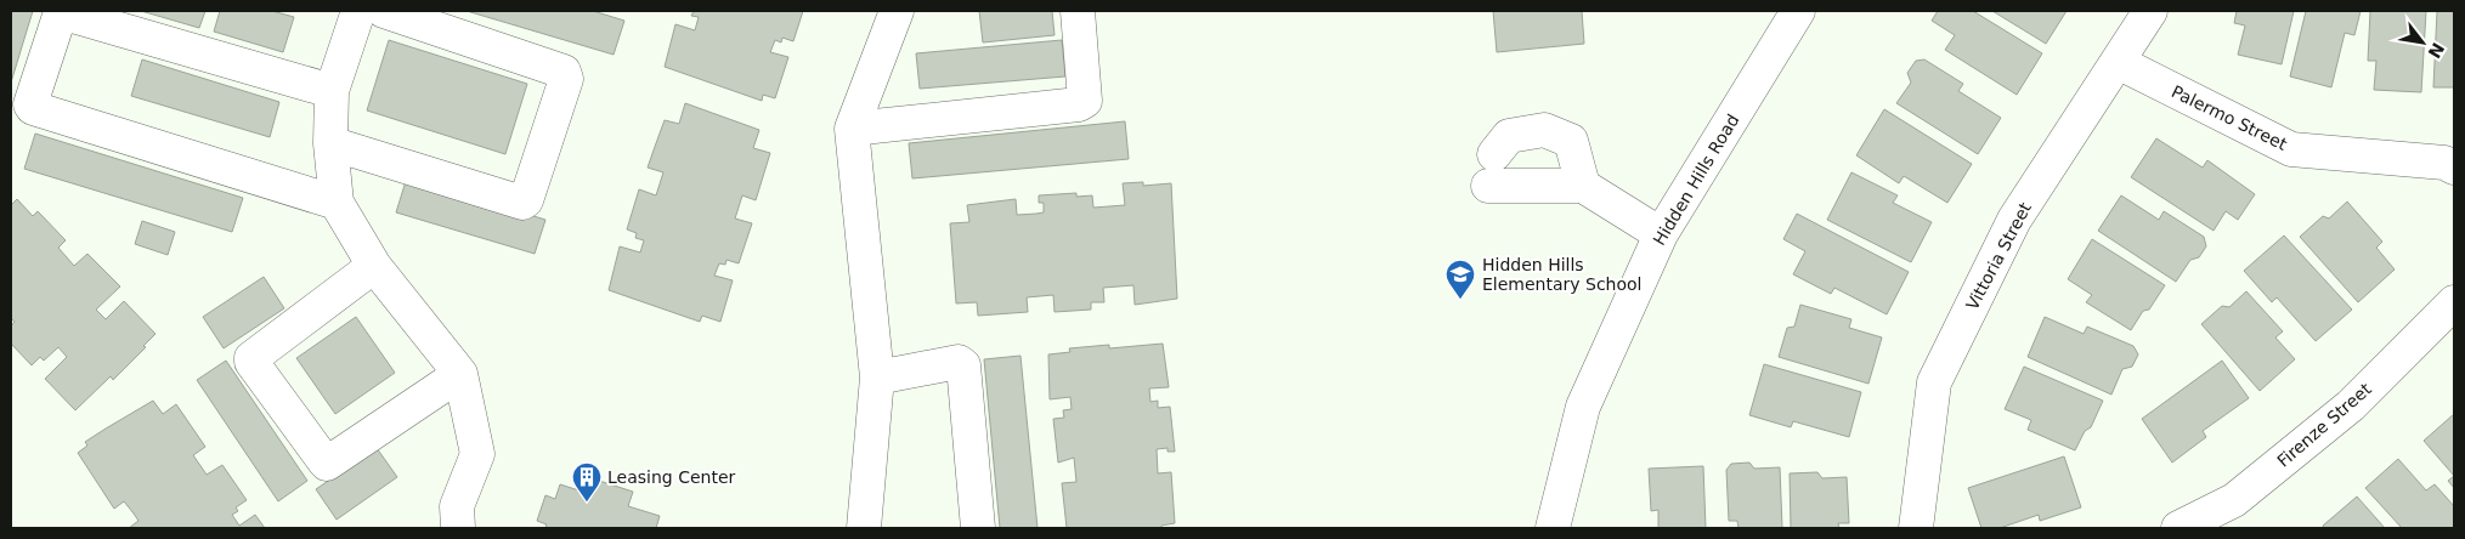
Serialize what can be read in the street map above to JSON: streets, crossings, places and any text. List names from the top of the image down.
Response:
{
  "streets": {
    "street": [
      "Palermo Street",
      "Hidden Hills Road",
      "Vittoria Street",
      "Firenze Street"
    ]
  },
  "crossings": [
    ["Palermo Street", "Vittoria Street"]
  ],
  "places": {
    "school or university": ["Hidden Hills Elementary School"],
    "building": ["Leasing Center"]
  },
  "north": "bottom right"
}
